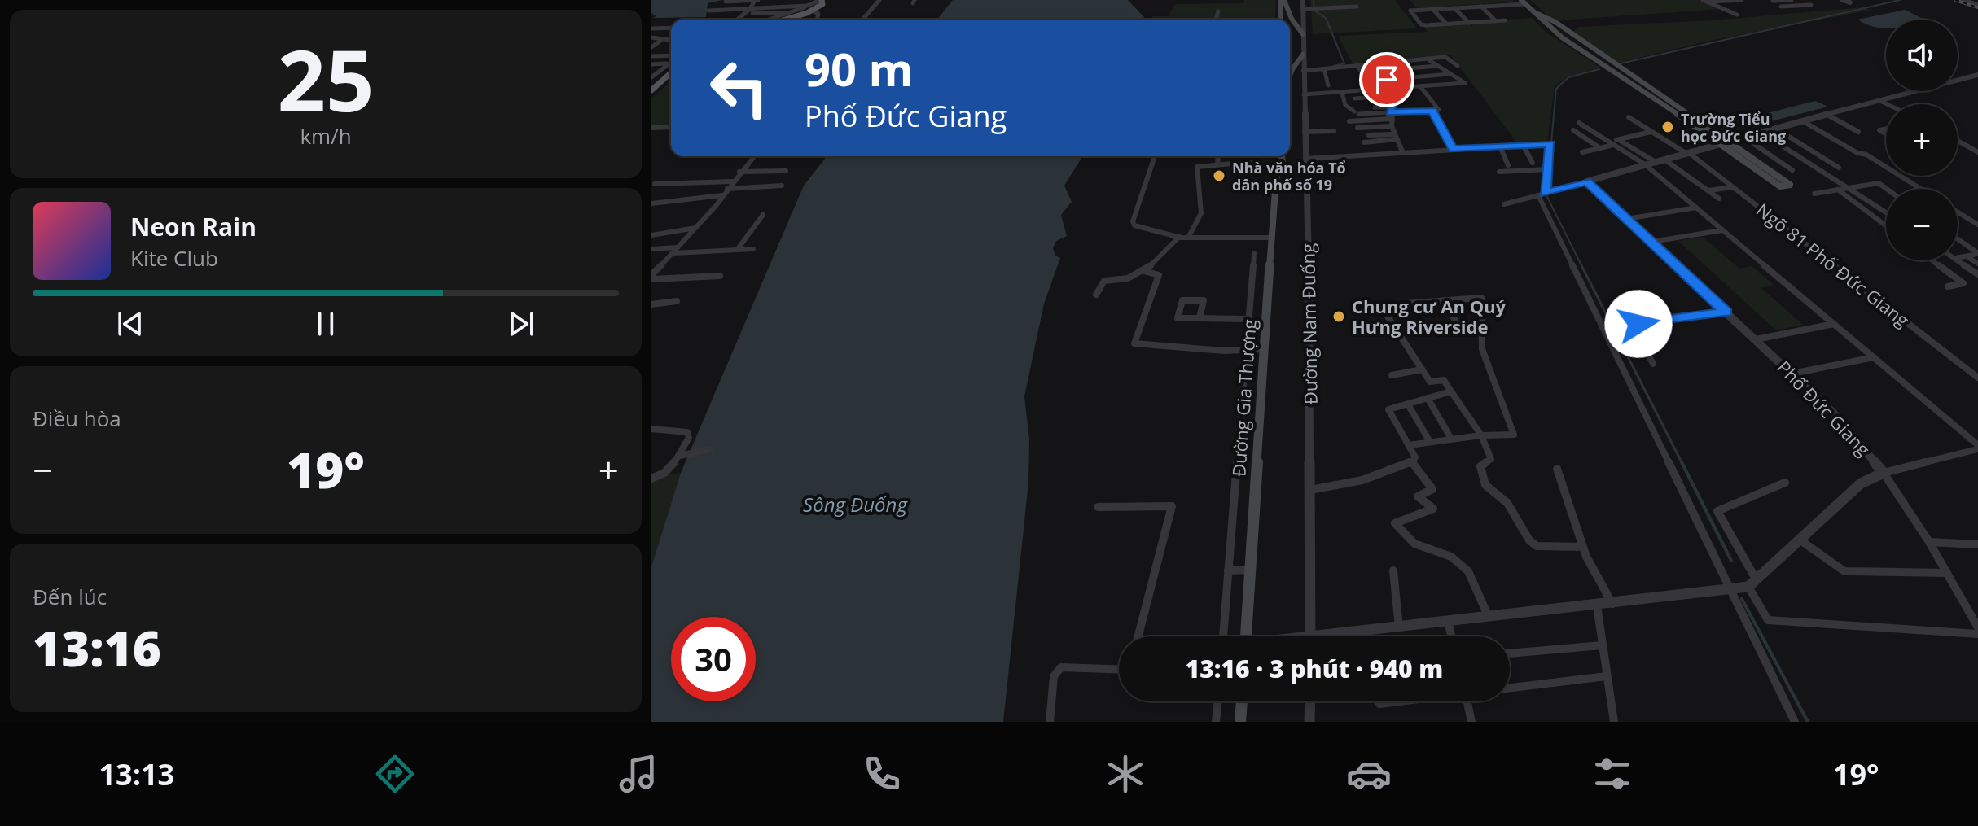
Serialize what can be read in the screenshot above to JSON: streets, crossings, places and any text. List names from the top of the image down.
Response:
{
  "streets": {
    "main road": ["Đường Gia Thượng"],
    "street": ["Ngõ 81 Phố Đức Giang", "Đường Nam Đuống", "Phố Đức Giang"]
  },
  "water": ["Sông Đuống"],
  "places": ["Trường Tiểu học Đức Giang", "Nhà văn hóa Tổ dân phố số 19", "Chung cư An Quý Hưng Riverside"],
  "page": {
    "tile": [
      ["25", "km/h"],
      "Điều hòa",
      ["Đến lúc", "13:16"]
    ],
    "map_buttons": ["+", "−"],
    "turn": ["90 m", "Phố Đức Giang"],
    "song": ["Neon Rain", "Kite Club"],
    "heat": ["−", "19°", "+"],
    "limit": "30",
    "trip": "13:16 · 3 phút · 940 m",
    "tabs": ["13:13", "19°"]
  }
}
